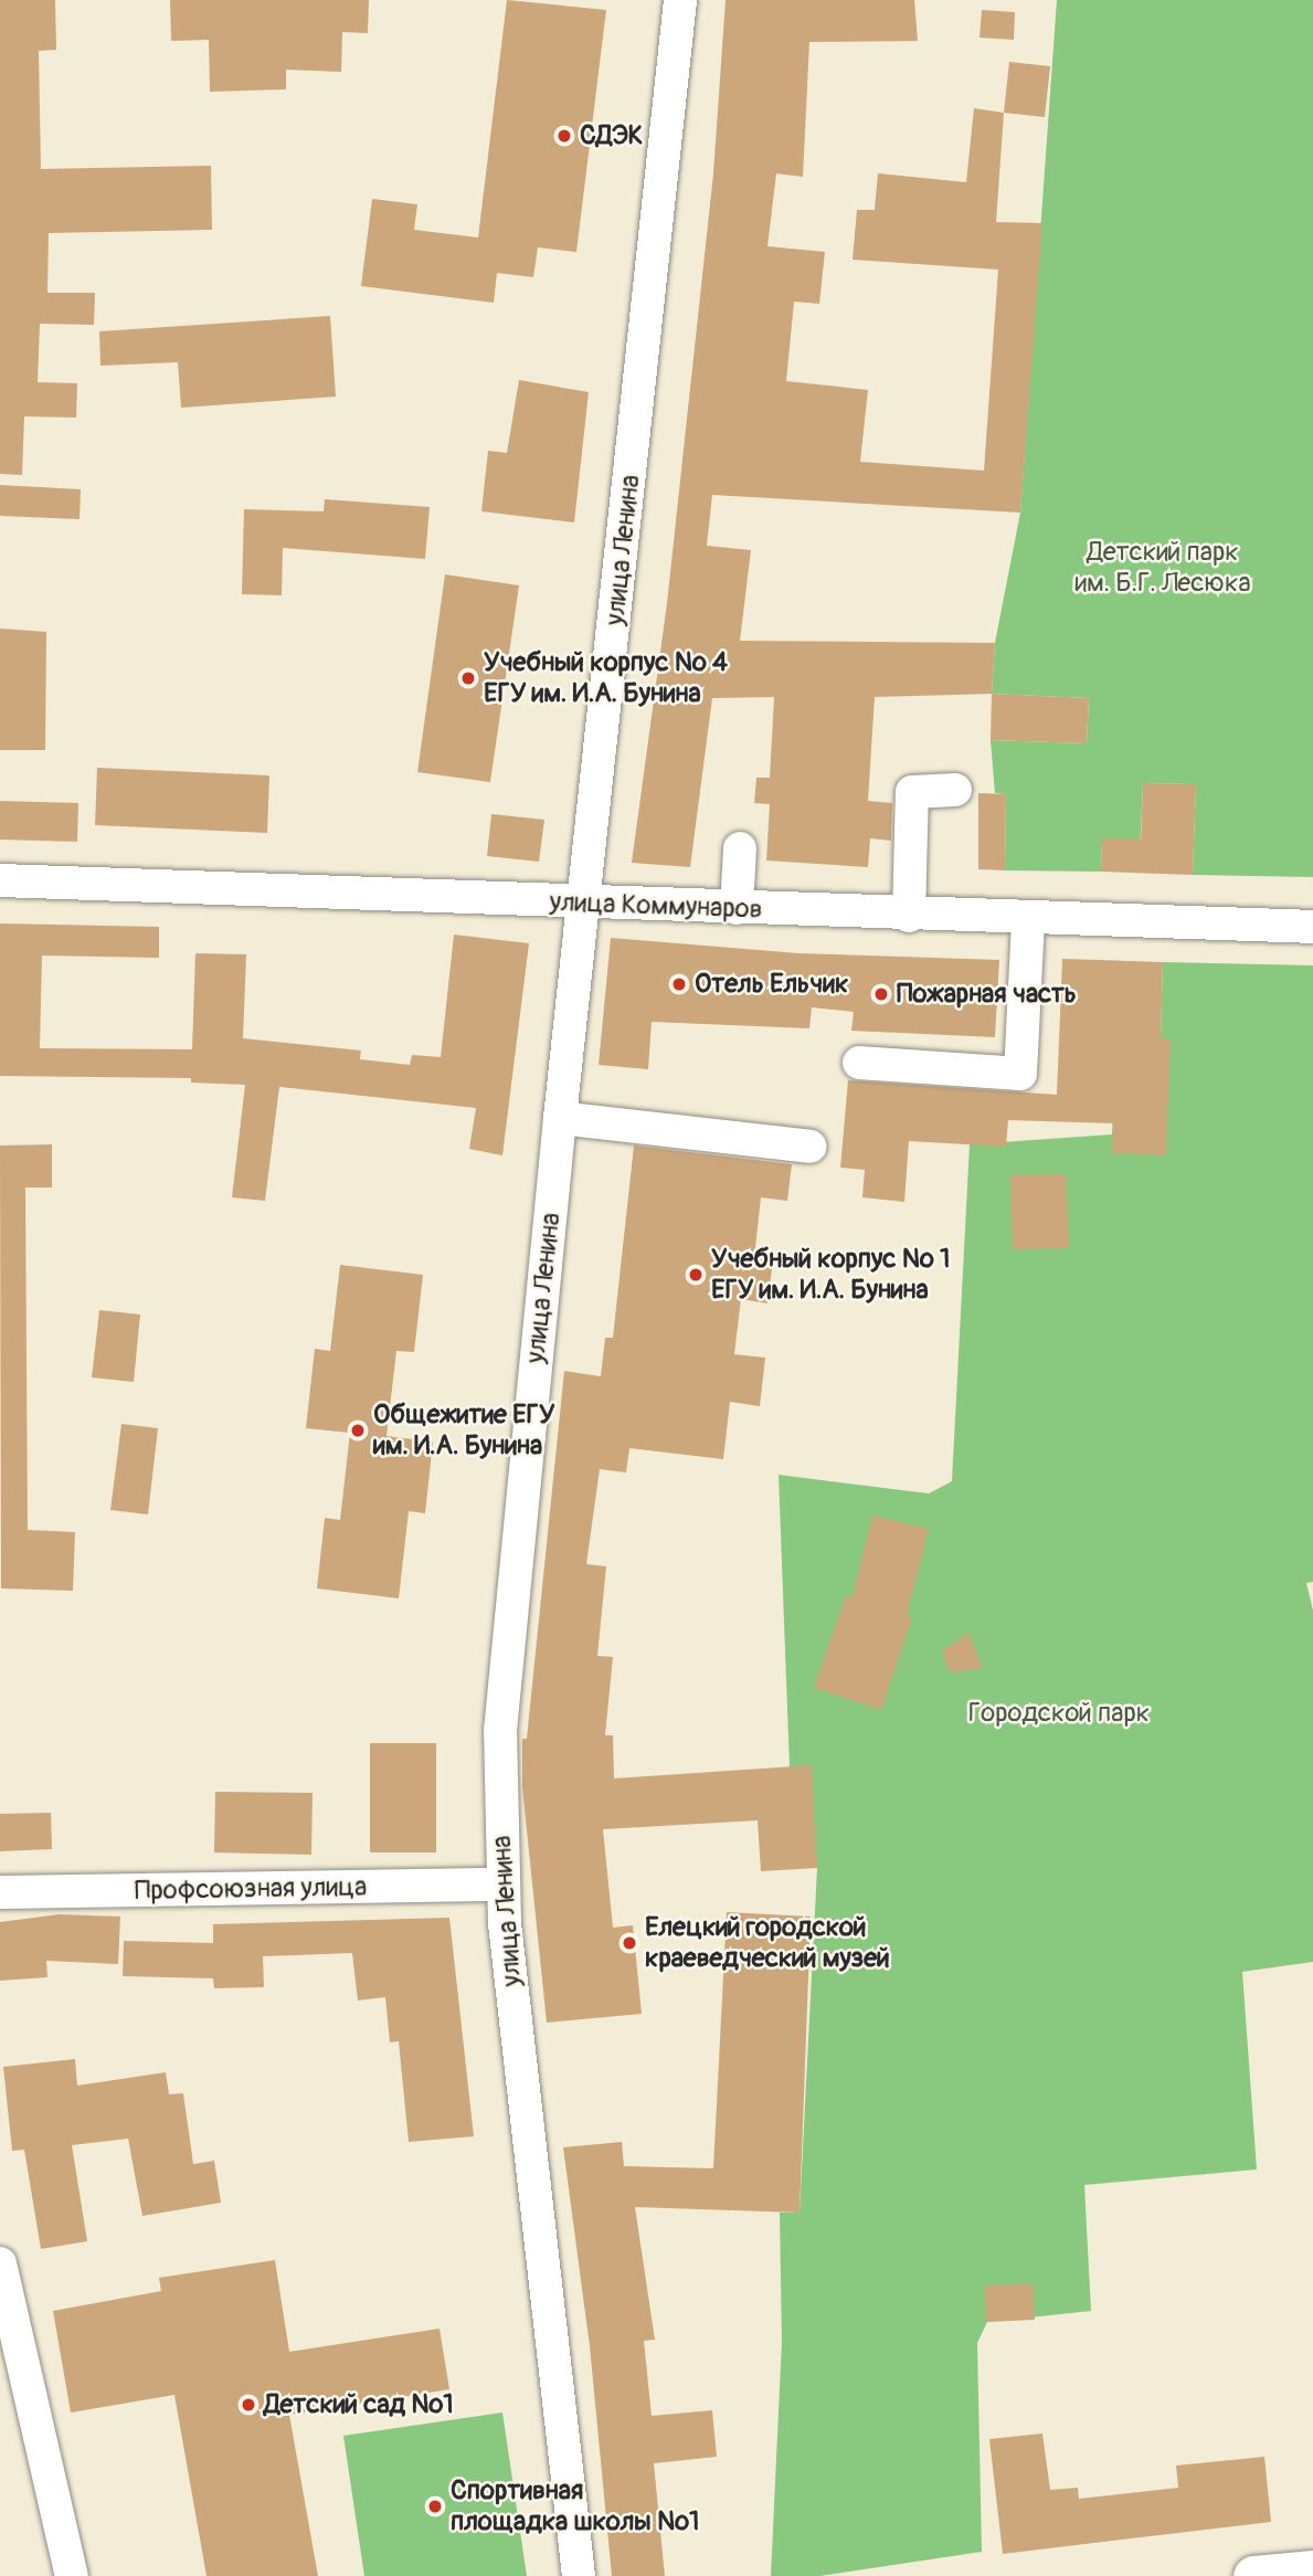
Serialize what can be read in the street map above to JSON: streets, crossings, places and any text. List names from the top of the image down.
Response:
{
  "streets": {
    "street": ["улица Ленина", "улица Коммунаров", "Профсоюзная улица"]
  },
  "crossings": [
    ["улица Ленина", "улица Коммунаров"],
    ["улица Ленина", "Профсоюзная улица"]
  ],
  "parks": ["Детский парк им. Б.Г. Лесюка", "Городской парк"],
  "places": [
    "СДЭК",
    "Учебный корпус № 4 ЕГУ им. И.А. Бунина",
    "Отель Ельчик",
    "Пожарная часть",
    "Учебный корпус № 1 ЕГУ им. И.А. Бунина",
    "Общежитие ЕГУ им. И.А. Бунина",
    "Елецкий городской краеведческий музей",
    "Детский сад №1",
    "Спортивная площадка школы №1"
  ]
}
